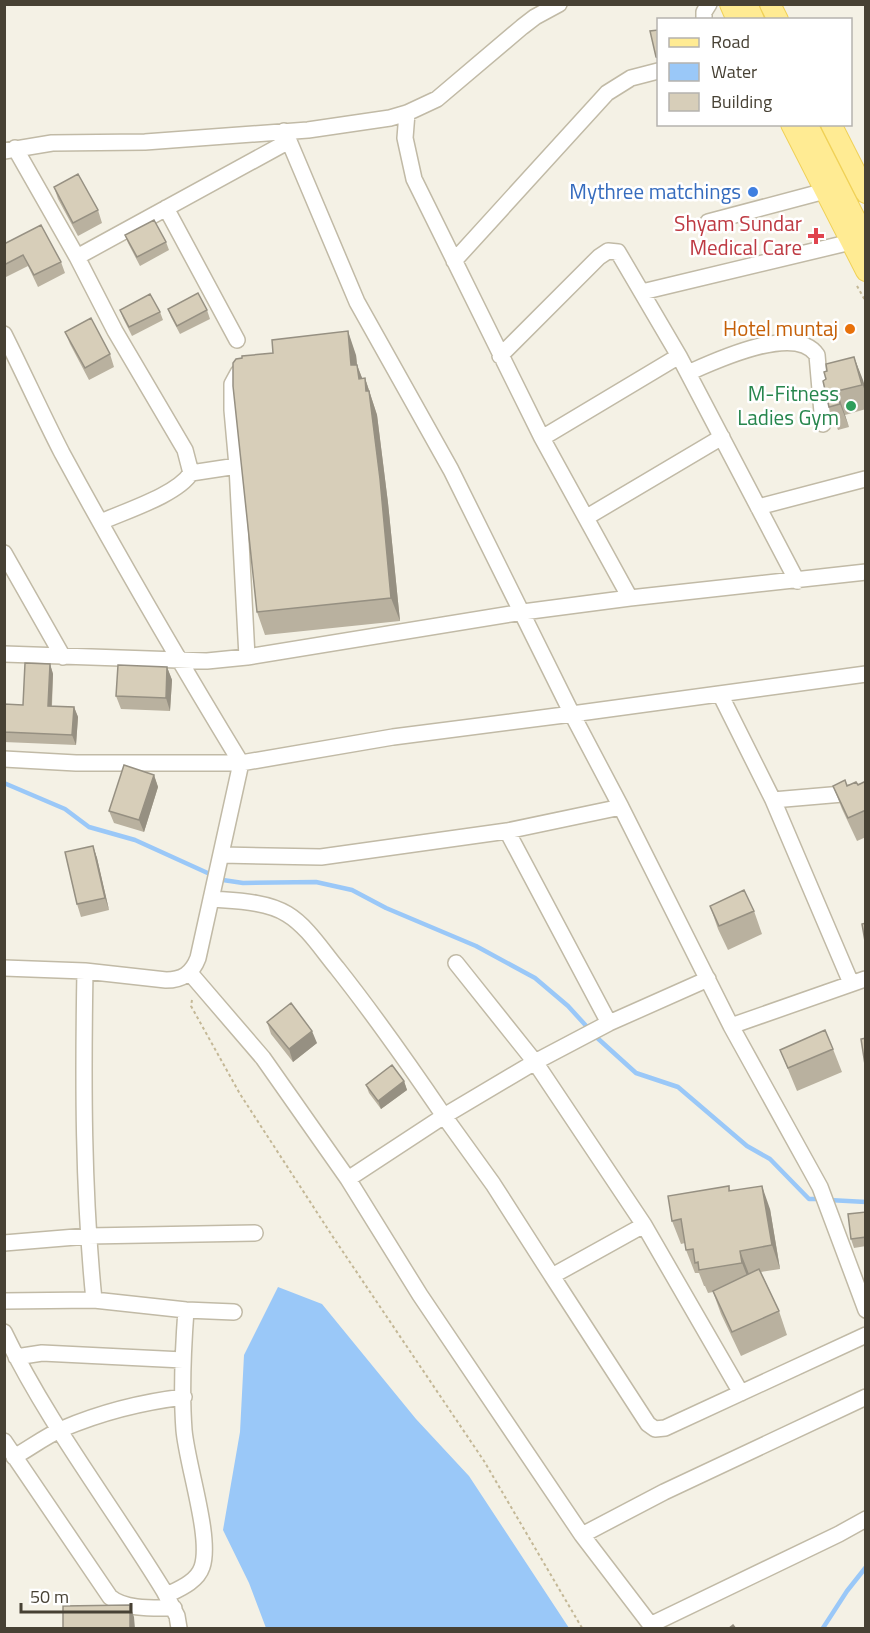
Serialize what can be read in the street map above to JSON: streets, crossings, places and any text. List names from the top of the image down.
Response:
{
  "places": {
    "other": ["Mythree matchings", "Hotel muntaj", "M-Fitness Ladies Gym"],
    "health": ["Shyam Sundar Medical Care"]
  },
  "legend": ["Road", "Water", "Building"],
  "scale_bar": "50 m"
}
